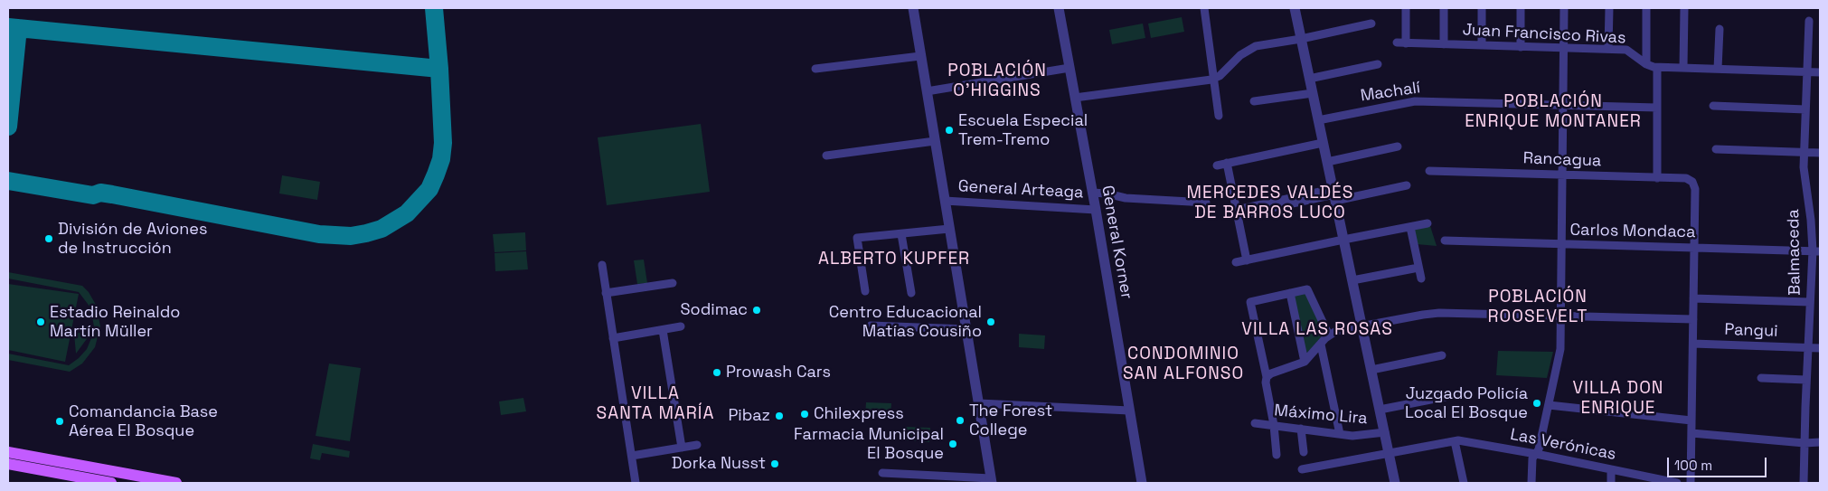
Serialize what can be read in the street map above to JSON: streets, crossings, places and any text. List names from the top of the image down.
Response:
{
  "streets": {
    "street": [
      "Juan Francisco Rivas",
      "Machalí",
      "Rancagua",
      "General Arteaga",
      "Carlos Mondaca",
      "General Korner",
      "Balmaceda",
      "Pangui",
      "Máximo Lira",
      "Las Verónicas"
    ]
  },
  "crossings": [
    ["Juan Francisco Rivas", "Balmaceda"],
    ["Rancagua", "Carlos Mondaca"],
    ["General Arteaga", "General Korner"],
    ["Carlos Mondaca", "Balmaceda"],
    ["Balmaceda", "Pangui"]
  ],
  "districts": [
    "POBLACIÓN O'HIGGINS",
    "POBLACIÓN ENRIQUE MONTANER",
    "MERCEDES VALDÉS DE BARROS LUCO",
    "ALBERTO KUPFER",
    "POBLACIÓN ROOSEVELT",
    "VILLA LAS ROSAS",
    "CONDOMINIO SAN ALFONSO",
    "VILLA DON ENRIQUE",
    "VILLA SANTA MARÍA"
  ],
  "places": [
    "Escuela Especial Trem-Tremo",
    "División de Aviones de Instrucción",
    "Sodimac",
    "Estadio Reinaldo Martín Müller",
    "Centro Educacional Matías Cousiño",
    "Prowash Cars",
    "Juzgado Policía Local El Bosque",
    "Chilexpress",
    "Pibaz",
    "The Forest College",
    "Comandancia Base Aérea El Bosque",
    "Farmacia Municipal El Bosque",
    "Dorka Nusst"
  ],
  "scale_bar": "100 m"
}
